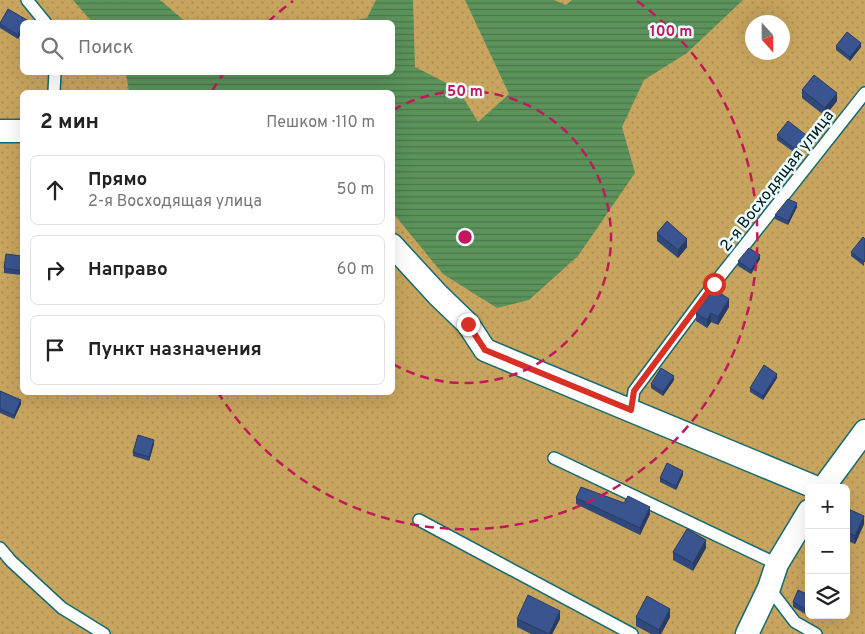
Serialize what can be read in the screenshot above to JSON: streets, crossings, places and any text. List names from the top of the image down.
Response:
{
  "streets": {
    "lane": ["2-я Восходящая улица"]
  },
  "north": "bottom",
  "page": {
    "search": "Поиск",
    "heading": ["2 мин", "Пешком · 110 m"],
    "list": [
      ["Прямо", "2-я Восходящая улица", "50 m"],
      ["Направо", "60 m"],
      "Пункт назначения"
    ],
    "map_buttons": ["+", "−"]
  },
  "rings": ["100 m", "50 m"]
}
